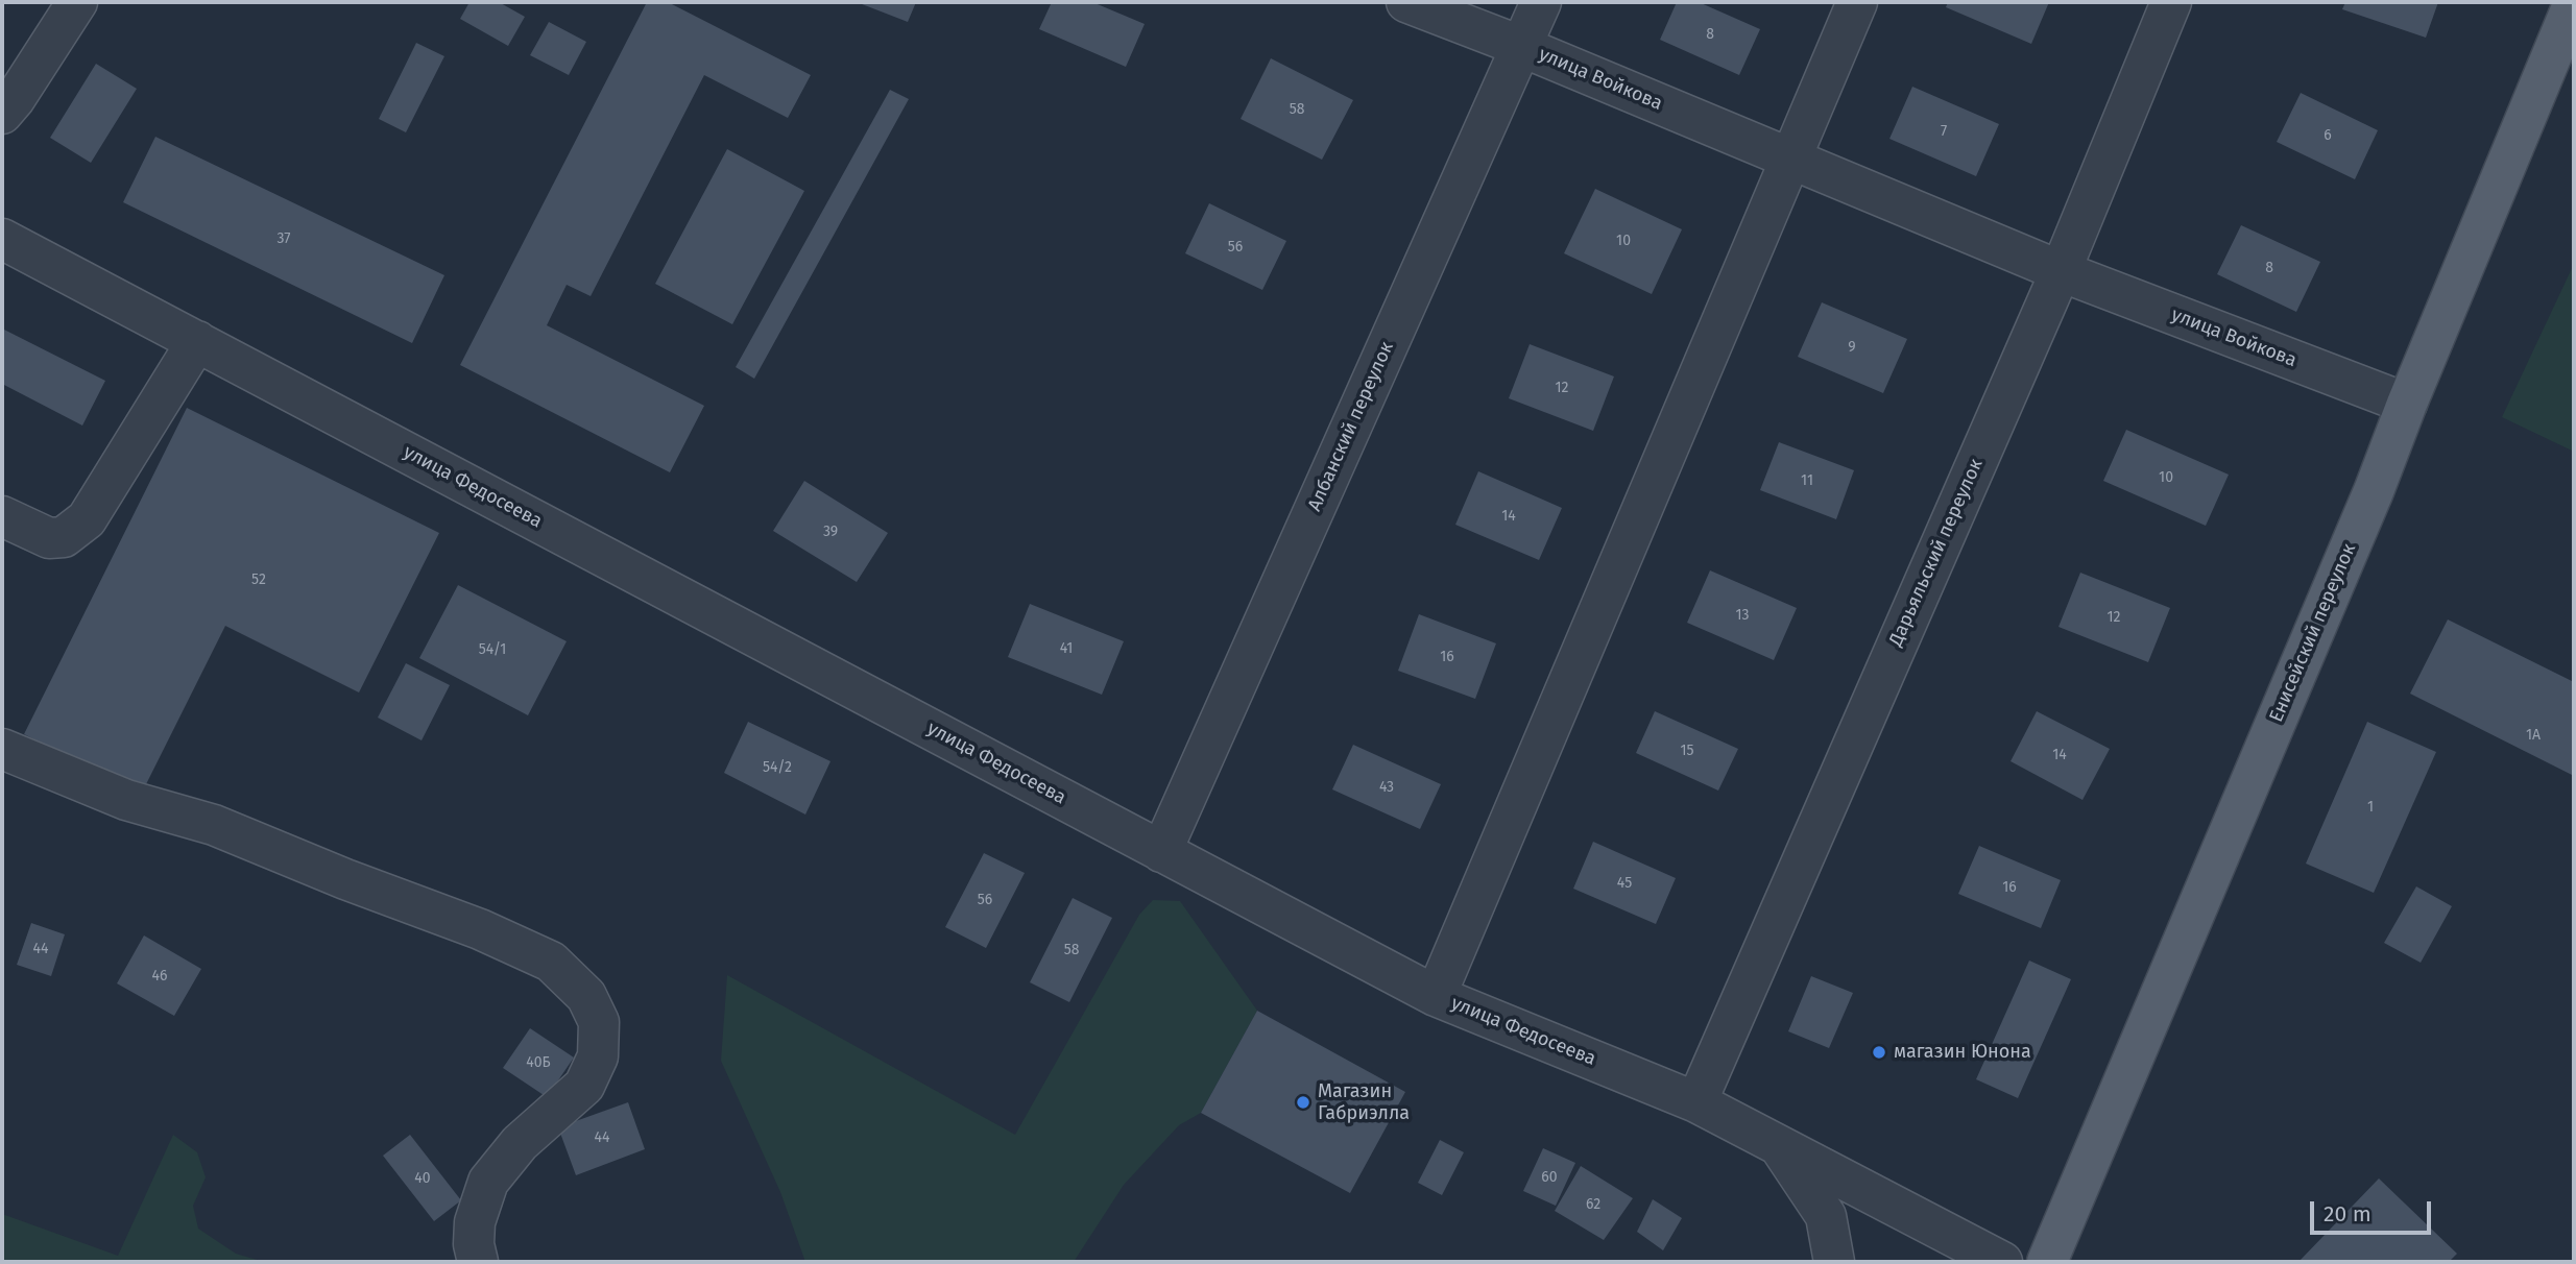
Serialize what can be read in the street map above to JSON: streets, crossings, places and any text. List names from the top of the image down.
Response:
{
  "streets": {
    "main road": ["Енисейский переулок"],
    "street": [
      "улица Войкова",
      "Албанский переулок",
      "улица Федосеева",
      "Дарьяльский переулок"
    ]
  },
  "crossings": [
    ["улица Войкова", "Албанский переулок"],
    ["улица Войкова", "Дарьяльский переулок"],
    ["улица Войкова", "Енисейский переулок"],
    ["Албанский переулок", "улица Федосеева"],
    ["улица Федосеева", "Дарьяльский переулок"]
  ],
  "places": ["магазин Юнона", "Магазин Габриэлла"],
  "house_numbers": [
    "8",
    "58",
    "7",
    "6",
    "37",
    "10",
    "56",
    "8",
    "9",
    "12",
    "10",
    "11",
    "14",
    "39",
    "52",
    "13",
    "12",
    "41",
    "54/1",
    "16",
    "1А",
    "15",
    "14",
    "54/2",
    "43",
    "1",
    "45",
    "16",
    "56",
    "44",
    "58",
    "46",
    "40Б",
    "44",
    "60",
    "40",
    "62"
  ],
  "scale_bar": "20 m"
}
